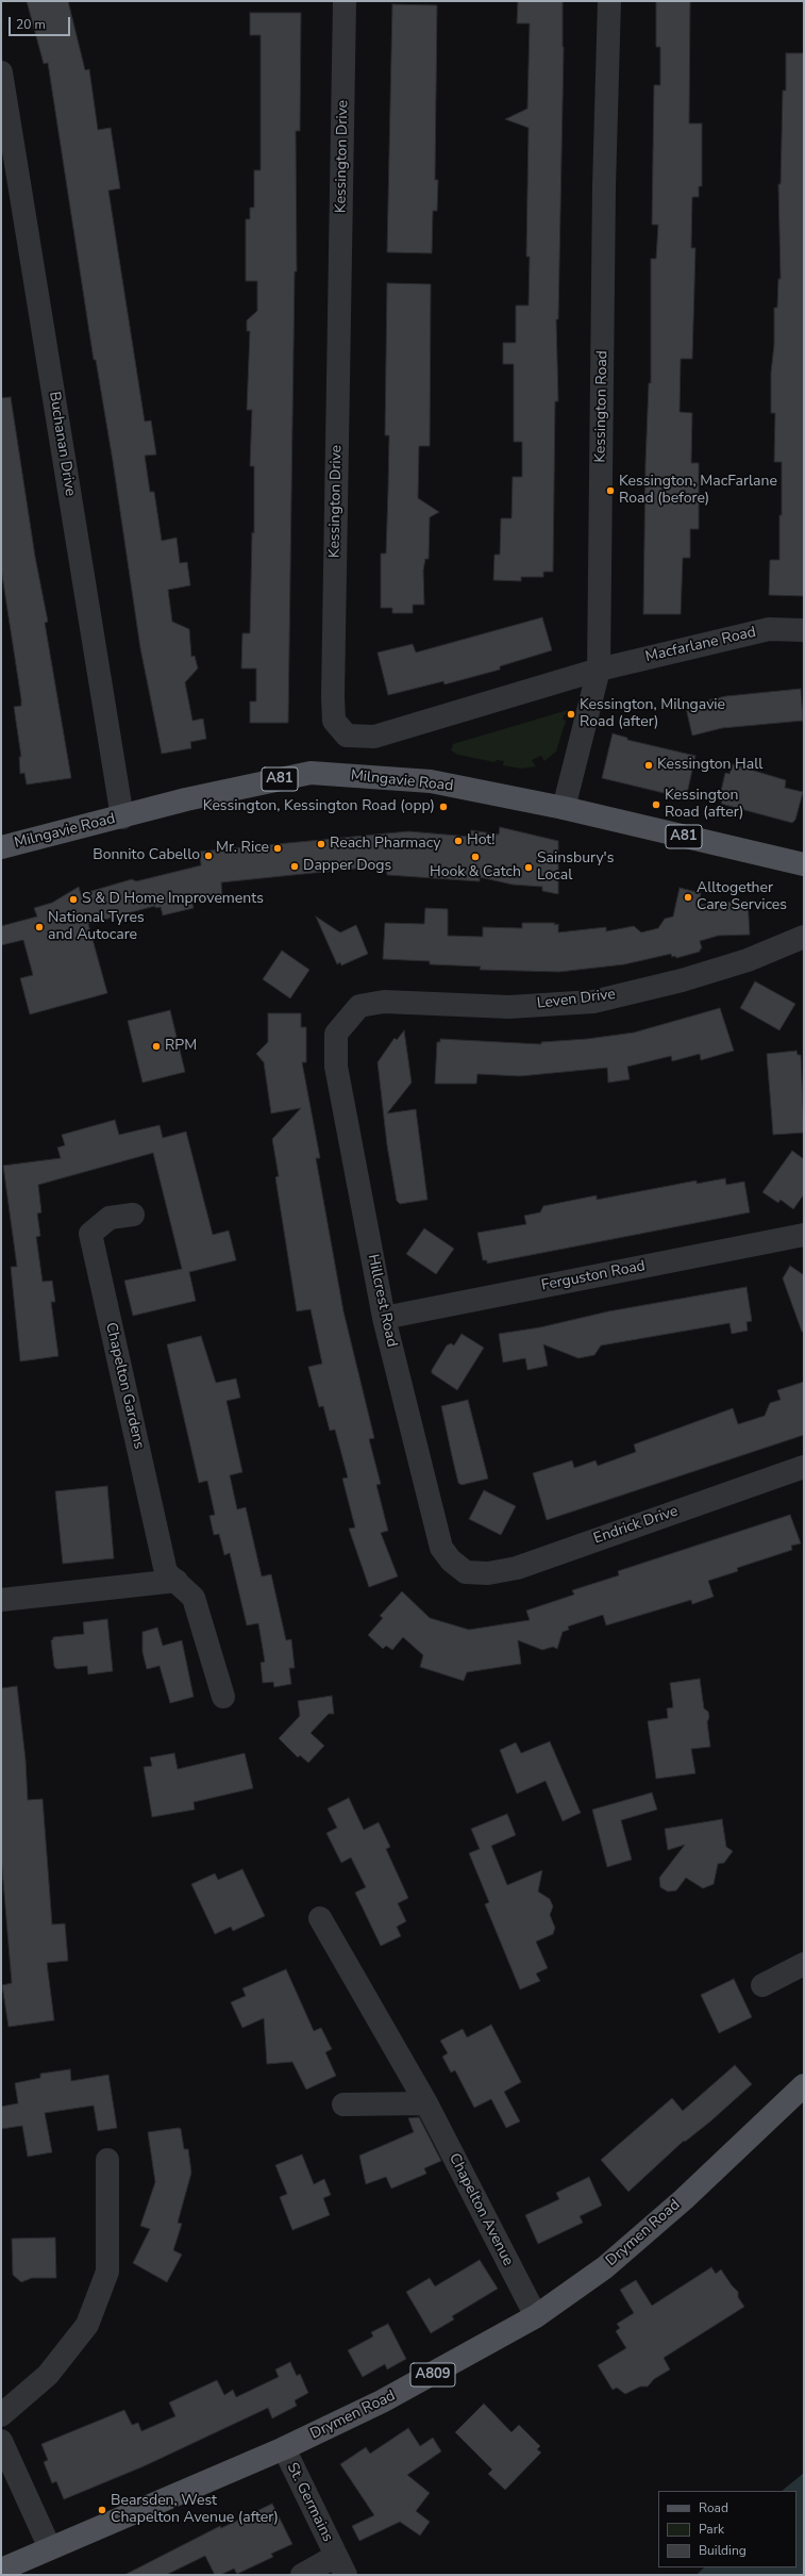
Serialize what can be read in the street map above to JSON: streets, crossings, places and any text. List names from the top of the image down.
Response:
{
  "streets": {
    "main road": [
      "A81",
      "Milngavie Road",
      "Drymen Road",
      "A809"
    ],
    "street": [
      "Kessington Drive",
      "Kessington Road",
      "Buchanan Drive",
      "Macfarlane Road",
      "Leven Drive",
      "Ferguston Road",
      "Hillcrest Road",
      "Chapelton Gardens",
      "Endrick Drive",
      "Chapelton Avenue",
      "St. Germains"
    ]
  },
  "crossings": [
    ["Kessington Drive", "Kessington Road"],
    ["Kessington Drive", "Macfarlane Road"],
    ["Kessington Road", "Macfarlane Road"],
    ["Kessington Road", "Milngavie Road"],
    ["Buchanan Drive", "Milngavie Road"],
    ["Leven Drive", "Hillcrest Road"],
    ["Ferguston Road", "Hillcrest Road"],
    ["Hillcrest Road", "Endrick Drive"],
    ["Chapelton Avenue", "Drymen Road"],
    ["Drymen Road", "St. Germains"]
  ],
  "places": [
    "Kessington, MacFarlane Road (before)",
    "Kessington, Milngavie Road (after)",
    "Kessington Hall",
    "Kessington Road (after)",
    "Kessington, Kessington Road (opp)",
    "Hot!",
    "Reach Pharmacy",
    "Mr. Rice",
    "Bonnito Cabello",
    "Hook & Catch",
    "Dapper Dogs",
    "Sainsbury's Local",
    "Alltogether Care Services",
    "S & D Home Improvements",
    "National Tyres and Autocare",
    "RPM",
    "Bearsden, West Chapelton Avenue (after)"
  ],
  "legend": ["Road", "Park", "Building"],
  "scale_bar": "20 m"
}
